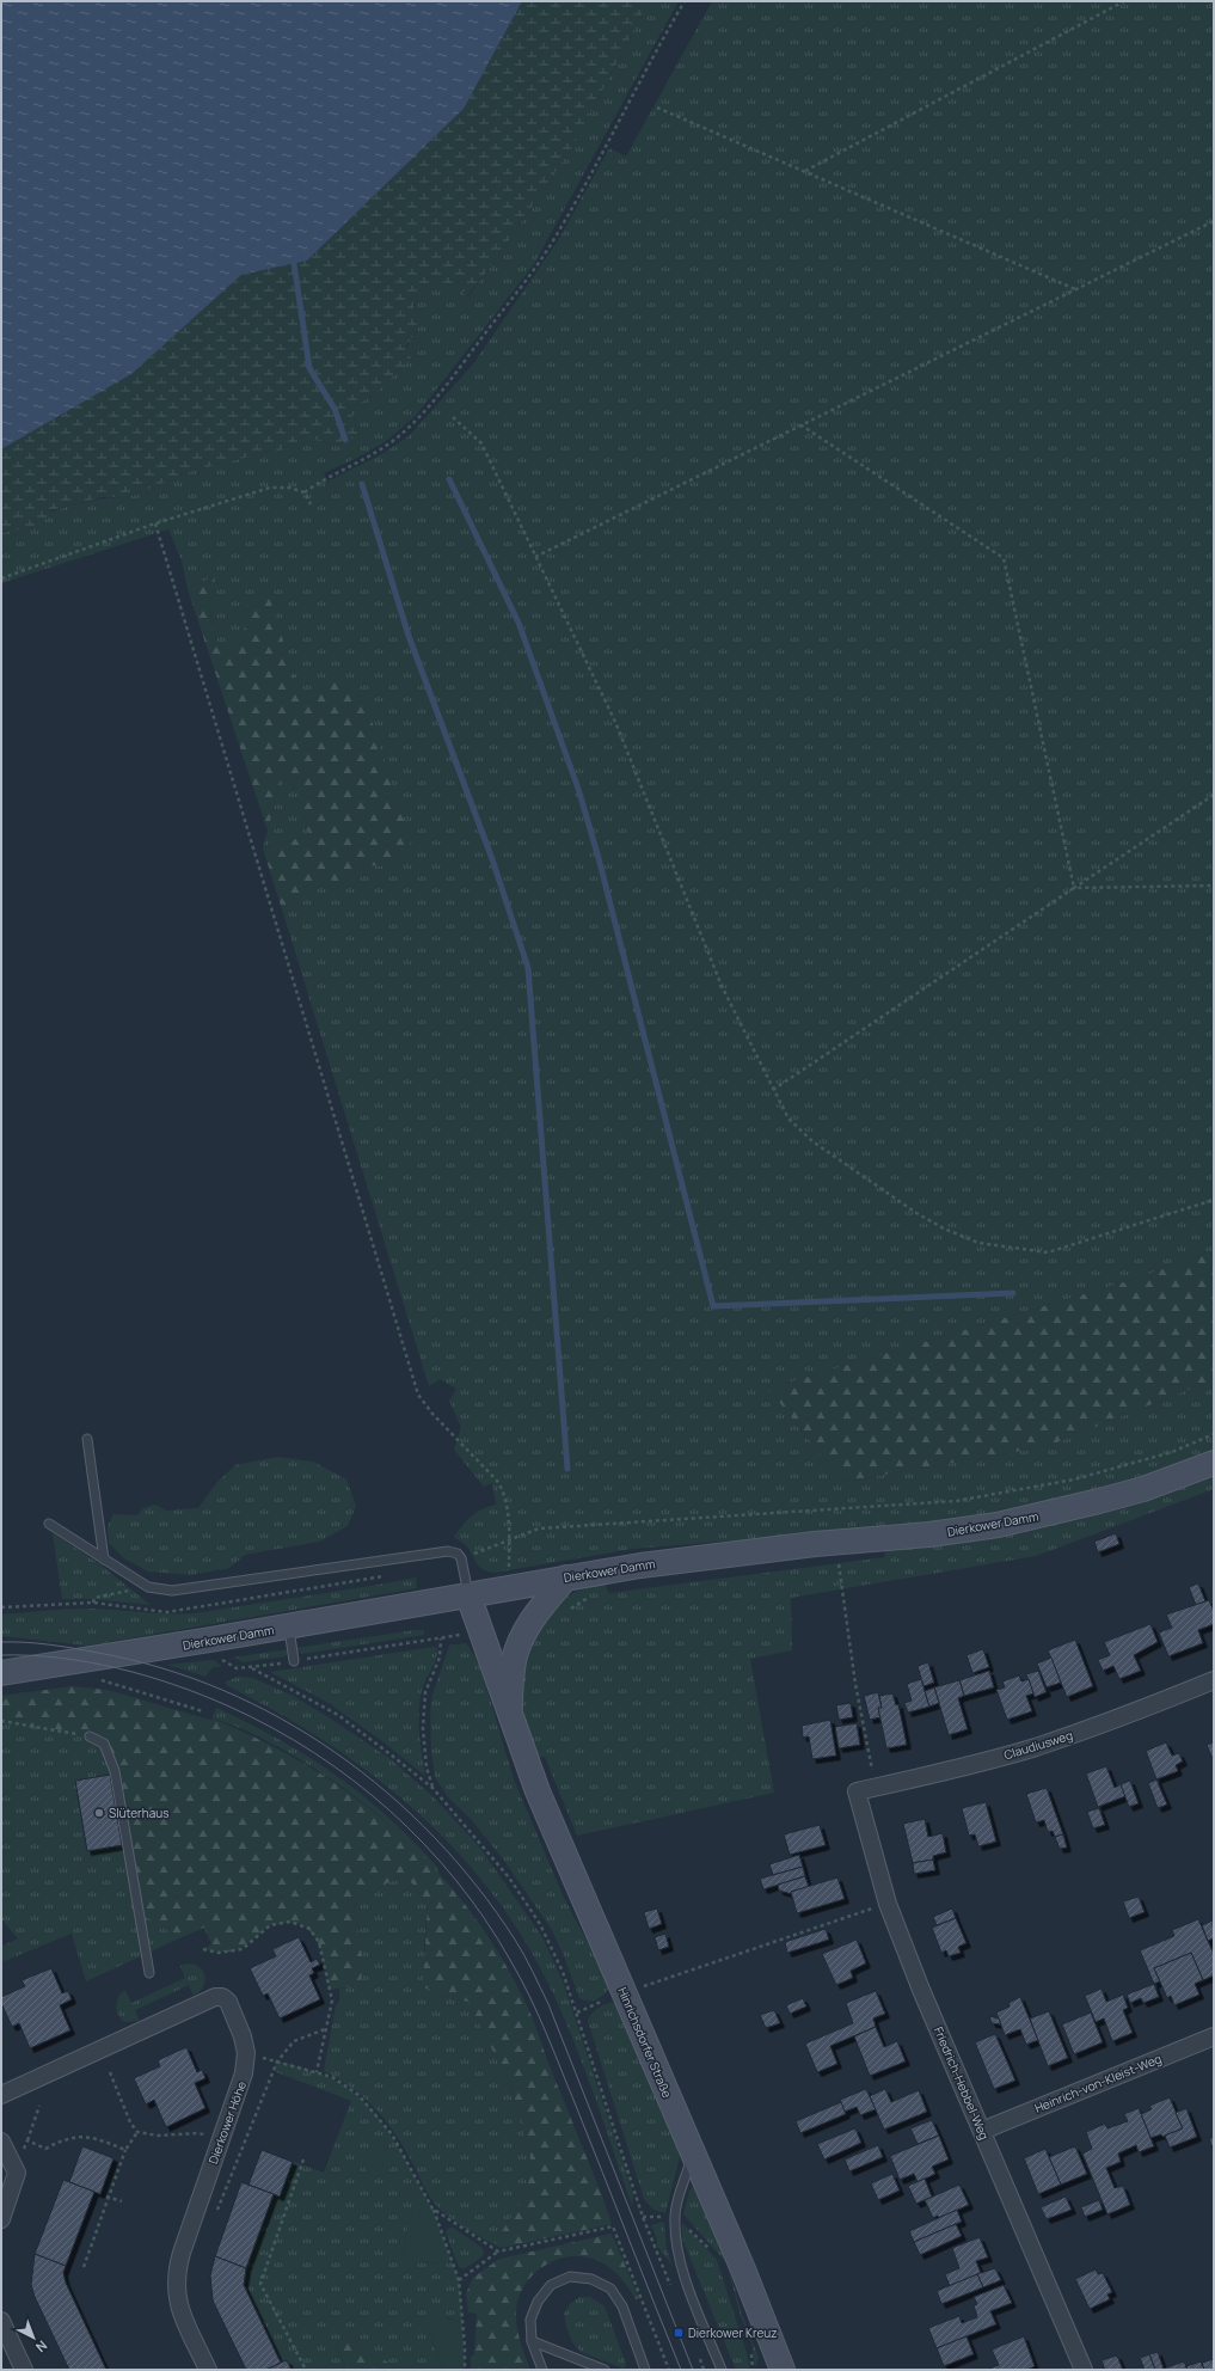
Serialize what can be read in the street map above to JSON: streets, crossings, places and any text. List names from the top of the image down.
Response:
{
  "streets": {
    "street": [
      "Dierkower Damm",
      "Claudiusweg",
      "Hinrichsdorfer Straße",
      "Friedrich-Hebbel-Weg",
      "Heinrich-von-Kleist-Weg",
      "Dierkower Höhe"
    ]
  },
  "crossings": [
    ["Dierkower Damm", "Hinrichsdorfer Straße"],
    ["Claudiusweg", "Friedrich-Hebbel-Weg"],
    ["Friedrich-Hebbel-Weg", "Heinrich-von-Kleist-Weg"]
  ],
  "places": {
    "other": ["Slüterhaus"],
    "transit": ["Dierkower Kreuz"]
  },
  "north": "bottom right"
}
